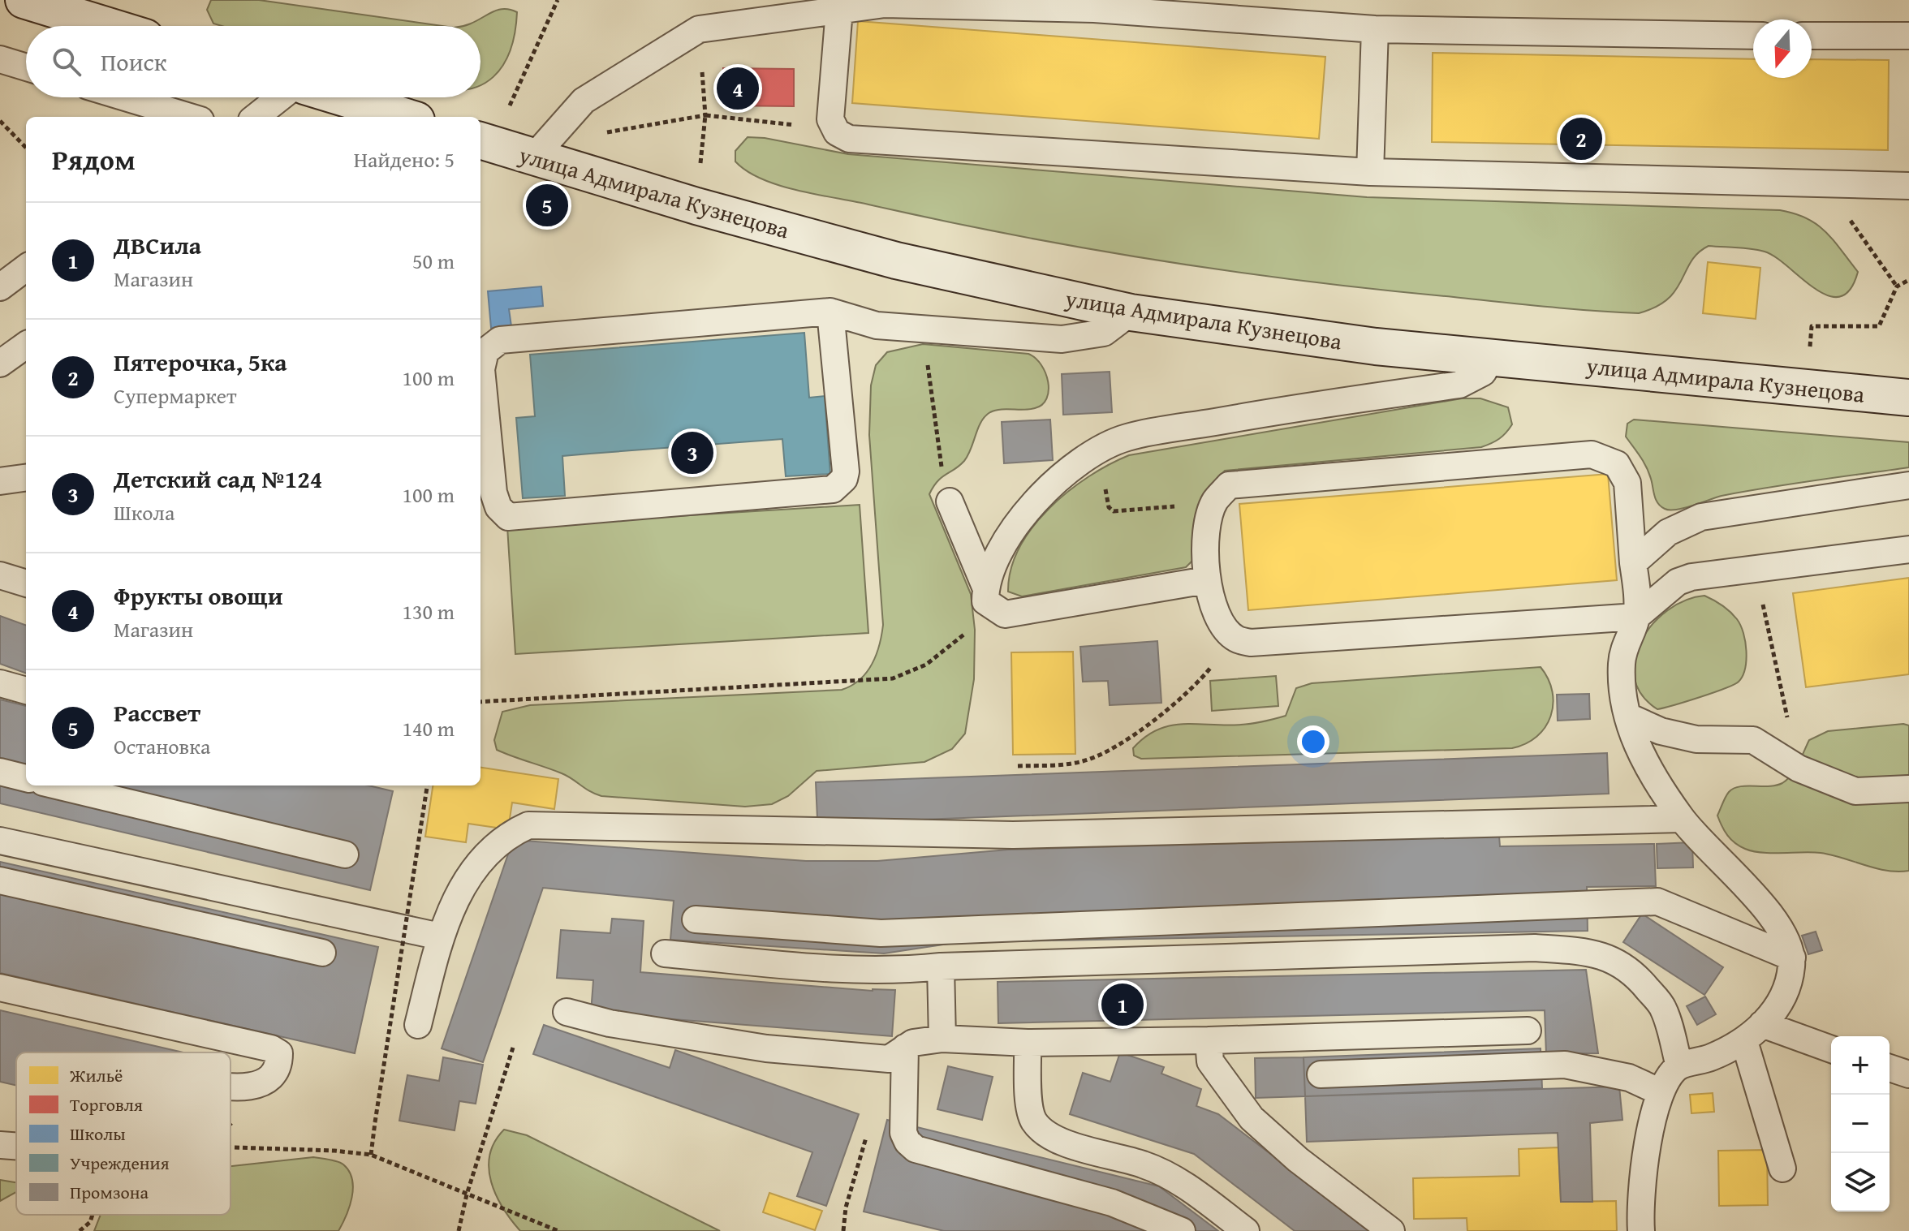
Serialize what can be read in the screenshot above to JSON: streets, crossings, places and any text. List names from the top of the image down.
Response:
{
  "streets": {
    "main road": ["улица Адмирала Кузнецова"]
  },
  "legend": [
    "Жильё",
    "Торговля",
    "Школы",
    "Учреждения",
    "Промзона"
  ],
  "north": "bottom",
  "page": {
    "search": "Поиск",
    "pins": [
      "4",
      "2",
      "5",
      "3",
      "1"
    ],
    "heading": ["Рядом", "Найдено: 5"],
    "list": [
      {
        "mark": "1",
        "name": "ДВСила",
        "note": "Магазин",
        "value": "50 m"
      },
      {
        "mark": "2",
        "name": "Пятерочка, 5ка",
        "note": "Супермаркет",
        "value": "100 m"
      },
      {
        "mark": "3",
        "name": "Детский сад №124",
        "note": "Школа",
        "value": "100 m"
      },
      {
        "mark": "4",
        "name": "Фрукты овощи",
        "note": "Магазин",
        "value": "130 m"
      },
      {
        "mark": "5",
        "name": "Рассвет",
        "note": "Остановка",
        "value": "140 m"
      }
    ],
    "map_buttons": ["+", "−"]
  }
}
